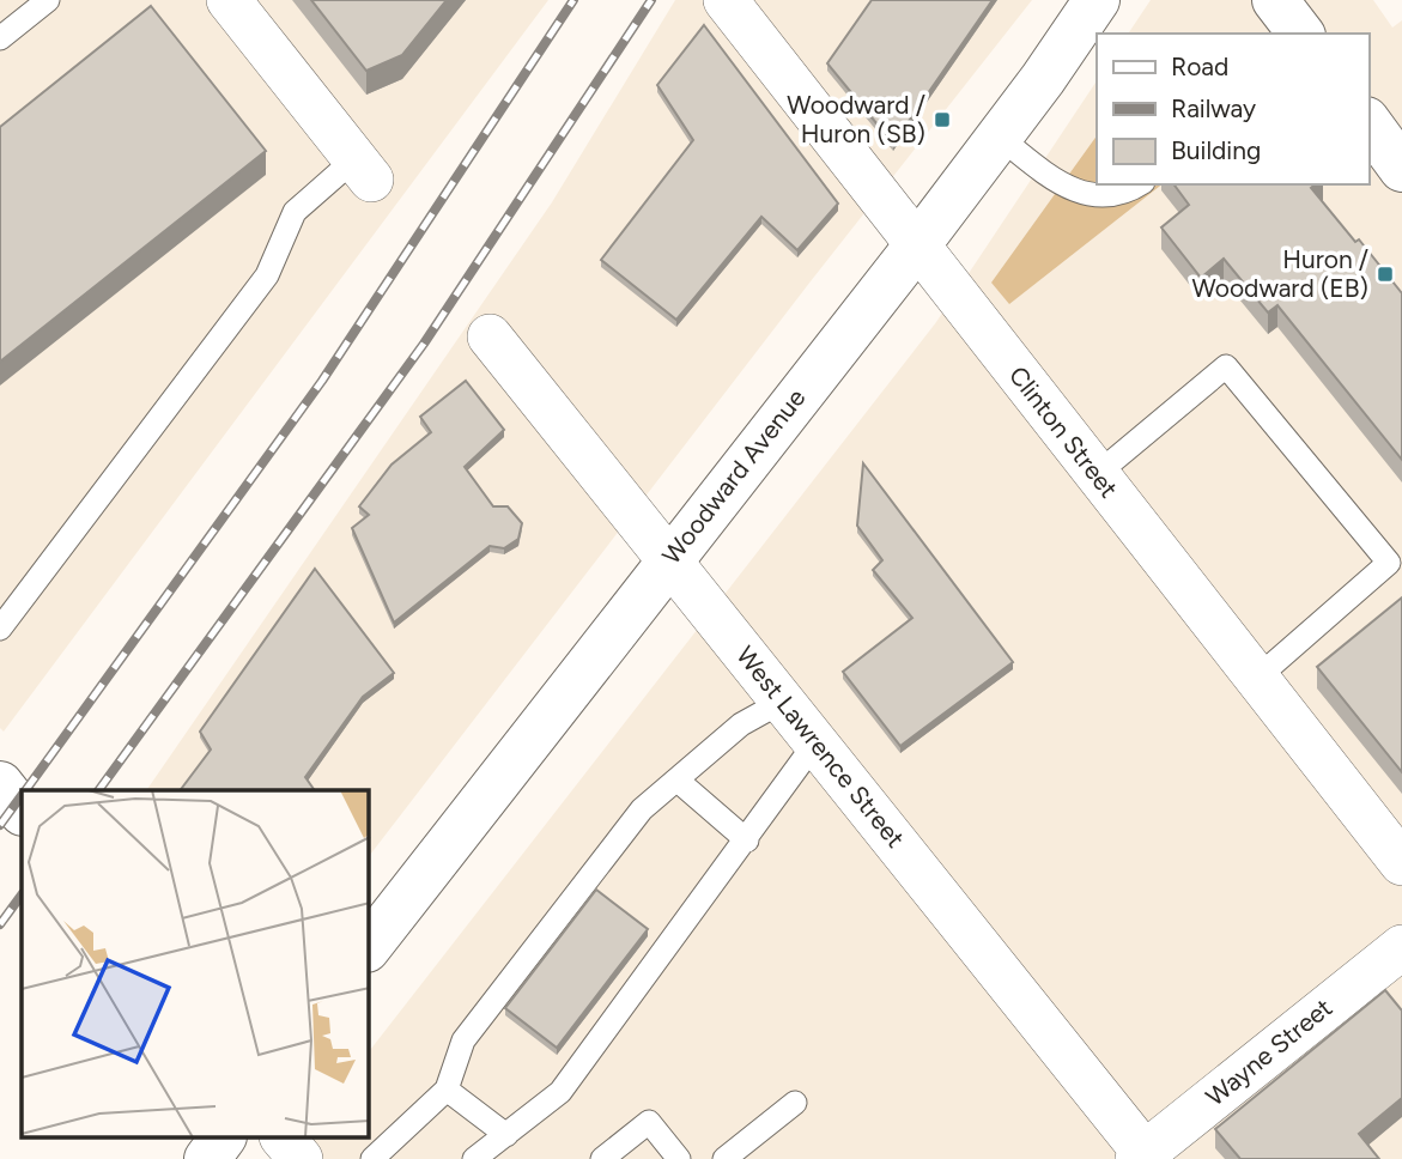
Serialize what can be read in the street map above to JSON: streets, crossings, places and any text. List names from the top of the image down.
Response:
{
  "streets": {
    "main road": ["Woodward Avenue"],
    "street": ["Clinton Street", "West Lawrence Street", "Wayne Street"]
  },
  "crossings": [
    ["Clinton Street", "Woodward Avenue"],
    ["Woodward Avenue", "West Lawrence Street"],
    ["West Lawrence Street", "Wayne Street"]
  ],
  "places": {
    "transit": ["Woodward / Huron (SB)", "Huron / Woodward (EB)"]
  },
  "legend": ["Road", "Railway", "Building"]
}
